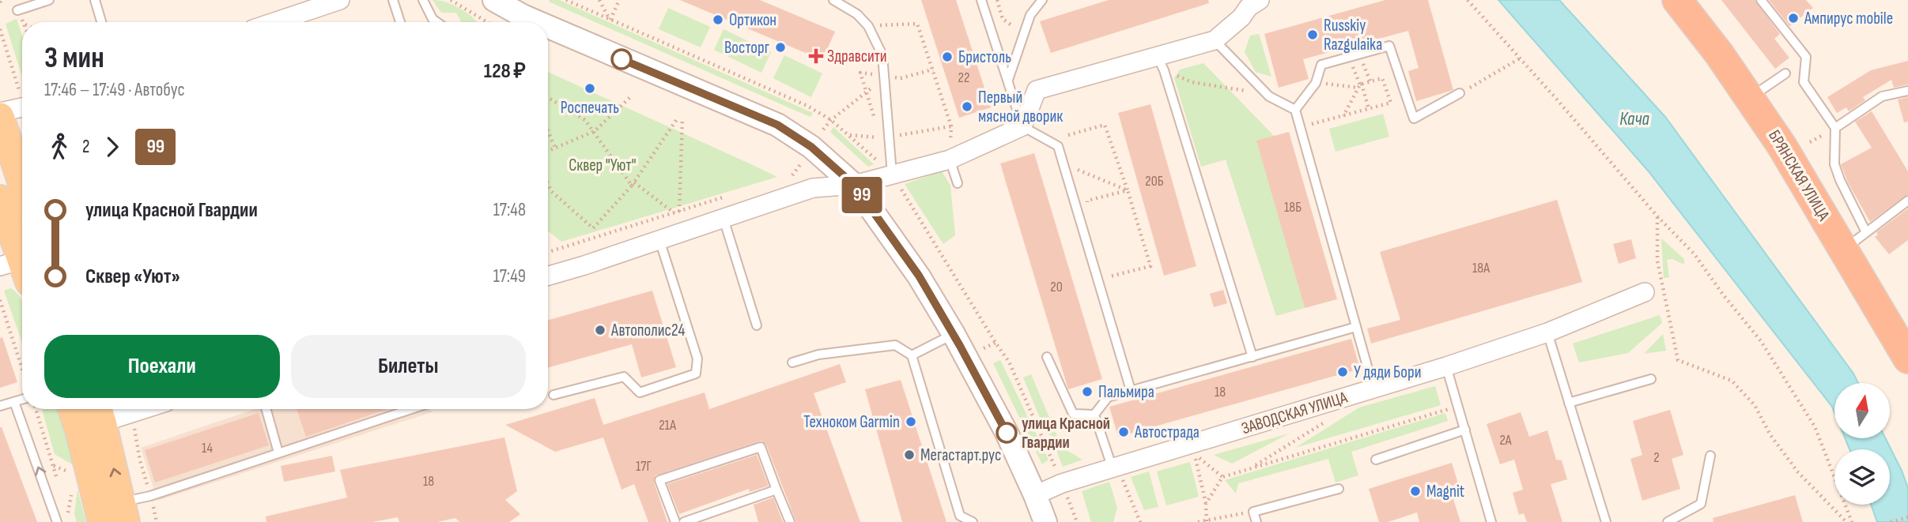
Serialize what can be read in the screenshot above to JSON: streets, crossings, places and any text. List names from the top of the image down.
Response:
{
  "streets": {
    "highway": ["БРЯНСКАЯ УЛИЦА"],
    "street": ["ЗАВОДСКАЯ УЛИЦА"]
  },
  "water": ["Кача"],
  "parks": ["Сквер \"Уют\""],
  "places": {
    "other": [
      "Ампирус mobile",
      "Ортикон",
      "Russkiy Razgulaika",
      "Восторг",
      "Бристоль",
      "Роспечать",
      "Первый мясной дворик",
      "Автополис24",
      "У дяди Бори",
      "Пальмира",
      "Техноком Garmin",
      "Автострада",
      "улица Красной Гвардии",
      "Мегастарт.рус",
      "Magnit"
    ],
    "health": ["Здравсити"]
  },
  "lines": ["bus line 99"],
  "house_numbers": [
    "22",
    "20Б",
    "18Б",
    "18А",
    "20",
    "18",
    "21А",
    "2А",
    "14",
    "2",
    "17Г",
    "18"
  ],
  "north": "top",
  "page": {
    "on_map": "99",
    "heading": ["3 мин", "17:46 – 17:49 · Автобус", "128 ₽"],
    "legs": ["2", "99"],
    "list": [
      {
        "name": "улица Красной Гвардии",
        "value": "17:48"
      },
      {
        "name": "Сквер «Уют»",
        "value": "17:49"
      }
    ],
    "buttons": ["Поехали", "Билеты"]
  }
}
